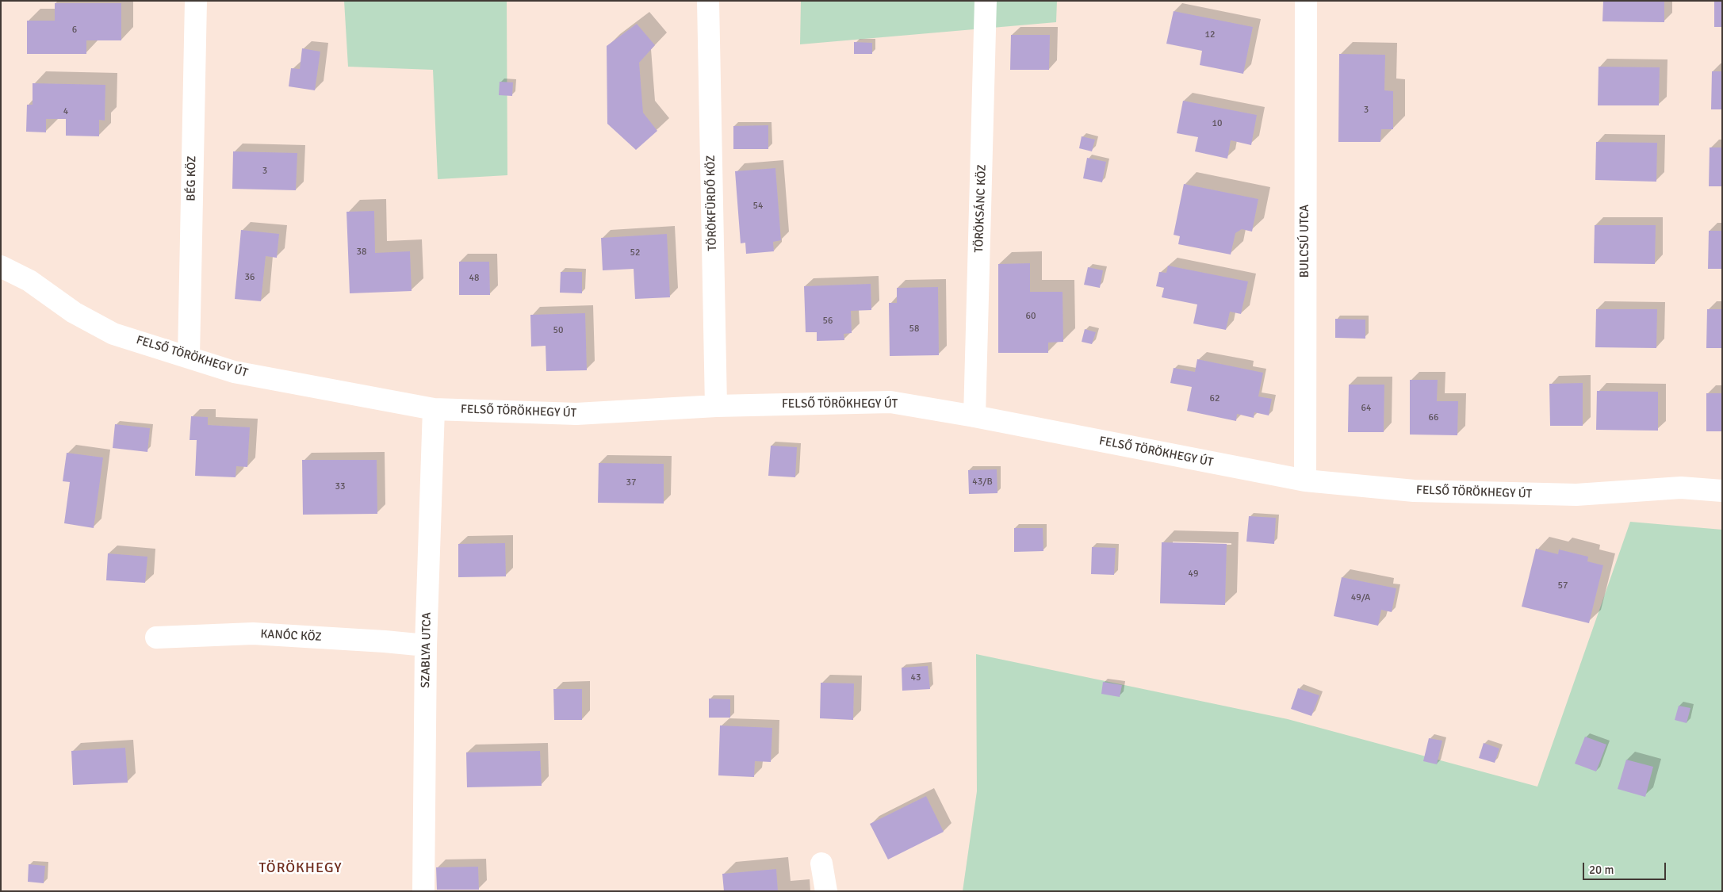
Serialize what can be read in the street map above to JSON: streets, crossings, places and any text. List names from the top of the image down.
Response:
{
  "streets": {
    "street": [
      "BÉG KÖZ",
      "TÖRÖKFÜRDŐ KÖZ",
      "TÖRÖKSÁNC KÖZ",
      "BULCSÚ UTCA",
      "FELSŐ TÖRÖKHEGY ÚT",
      "KANÓC KÖZ",
      "SZABLYA UTCA"
    ]
  },
  "crossings": [
    ["BÉG KÖZ", "FELSŐ TÖRÖKHEGY ÚT"],
    ["TÖRÖKFÜRDŐ KÖZ", "FELSŐ TÖRÖKHEGY ÚT"],
    ["TÖRÖKSÁNC KÖZ", "FELSŐ TÖRÖKHEGY ÚT"],
    ["BULCSÚ UTCA", "FELSŐ TÖRÖKHEGY ÚT"],
    ["FELSŐ TÖRÖKHEGY ÚT", "SZABLYA UTCA"],
    ["KANÓC KÖZ", "SZABLYA UTCA"]
  ],
  "districts": ["TÖRÖKHEGY"],
  "house_numbers": [
    "6",
    "12",
    "3",
    "4",
    "10",
    "3",
    "54",
    "38",
    "52",
    "36",
    "48",
    "60",
    "56",
    "58",
    "50",
    "62",
    "64",
    "66",
    "43/B",
    "37",
    "33",
    "49",
    "57",
    "49/A",
    "43"
  ],
  "scale_bar": "20 m"
}
